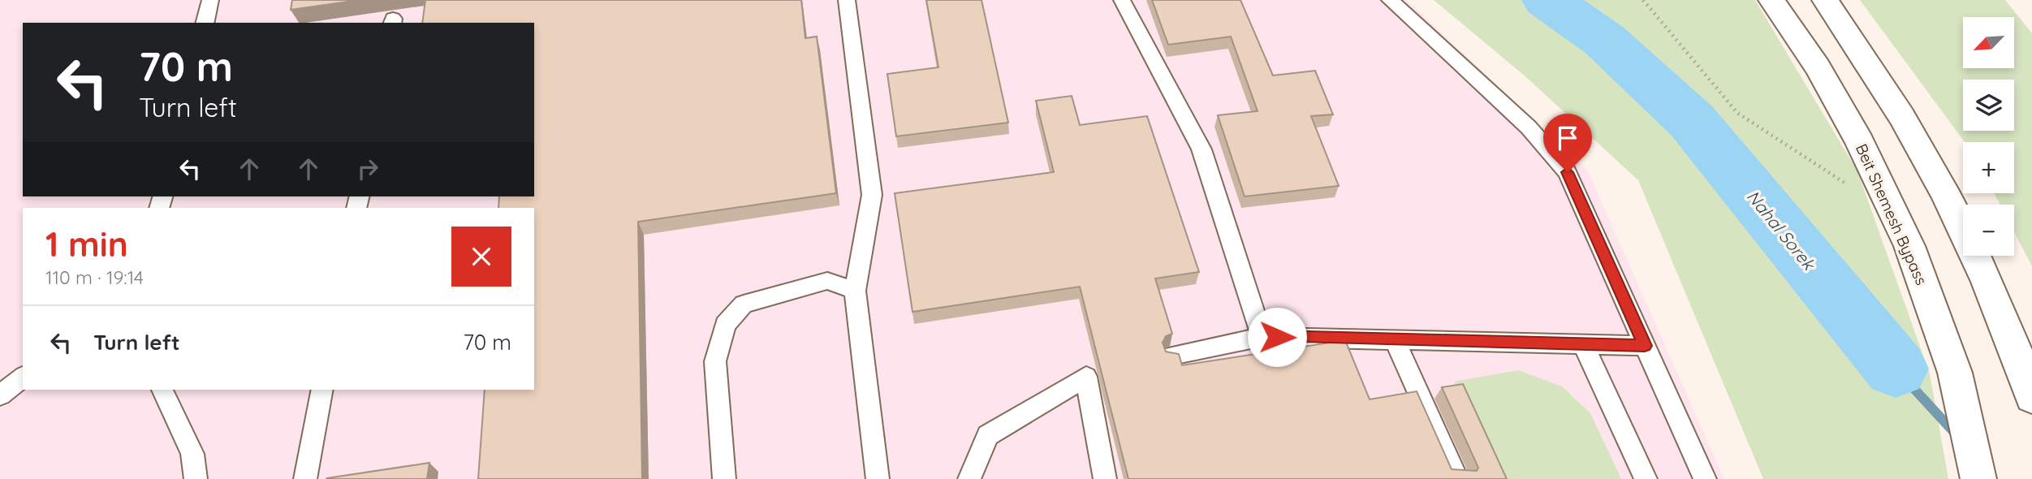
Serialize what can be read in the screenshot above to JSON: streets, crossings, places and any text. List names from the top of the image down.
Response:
{
  "streets": {
    "main road": ["Beit Shemesh Bypass"]
  },
  "water": ["Nahal Sorek"],
  "north": "bottom left",
  "page": {
    "map_buttons": ["+", "−"],
    "turn": ["70 m", "Turn left"],
    "heading": ["1 min", "110 m · 19:14"],
    "list": [
      {
        "name": "Turn left",
        "value": "70 m"
      }
    ]
  }
}
